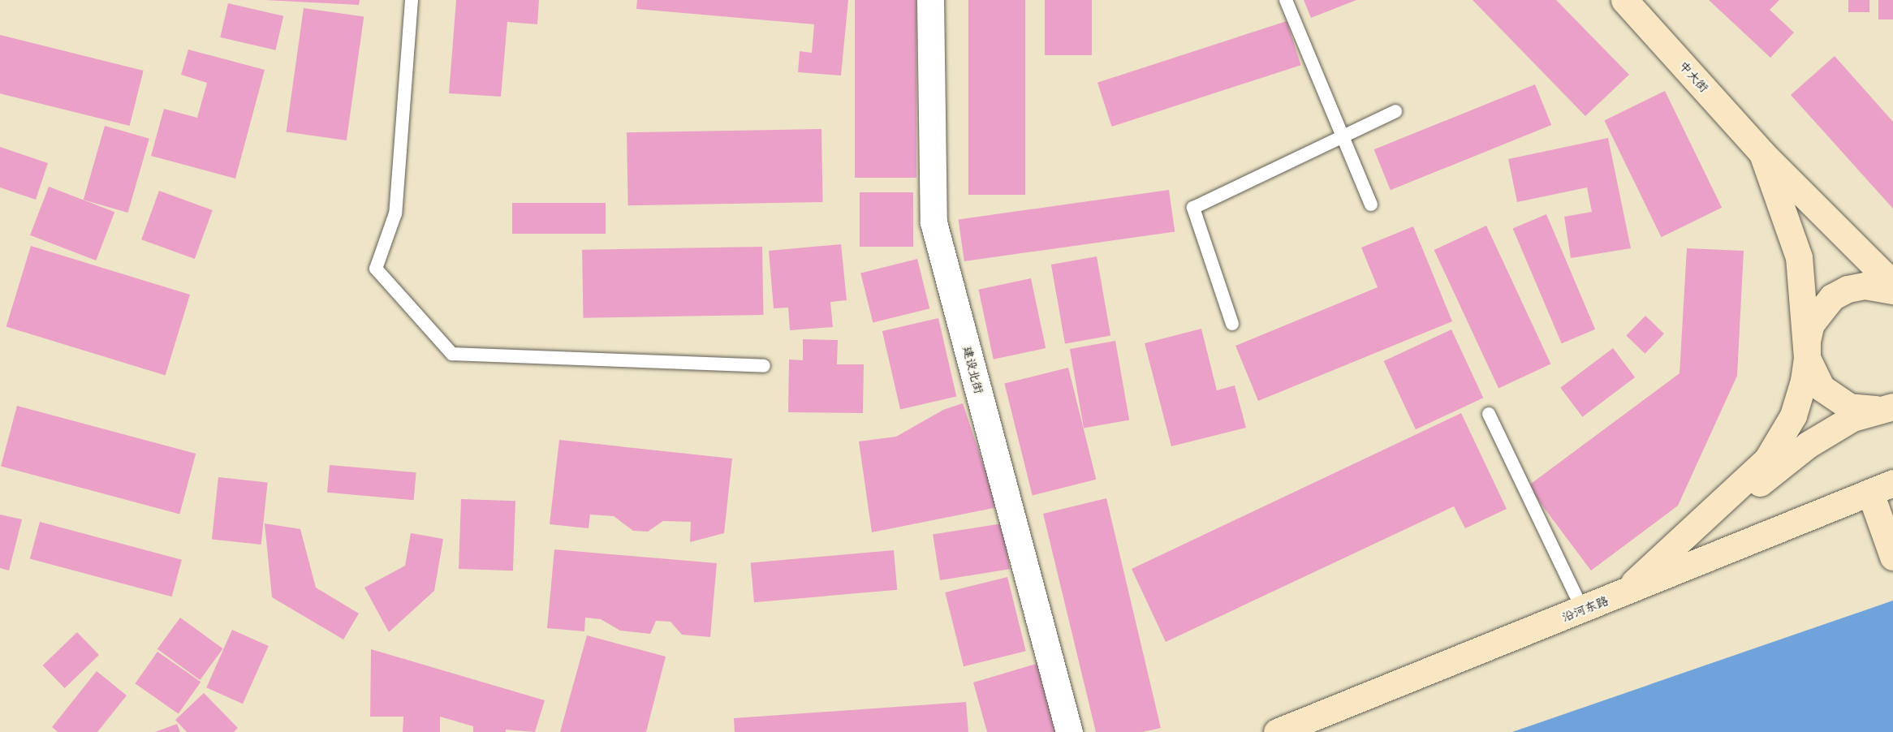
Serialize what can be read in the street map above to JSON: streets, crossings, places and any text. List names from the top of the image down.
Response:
{
  "streets": {
    "street": ["中大街", "建设北街", "沿河东路"]
  }
}
